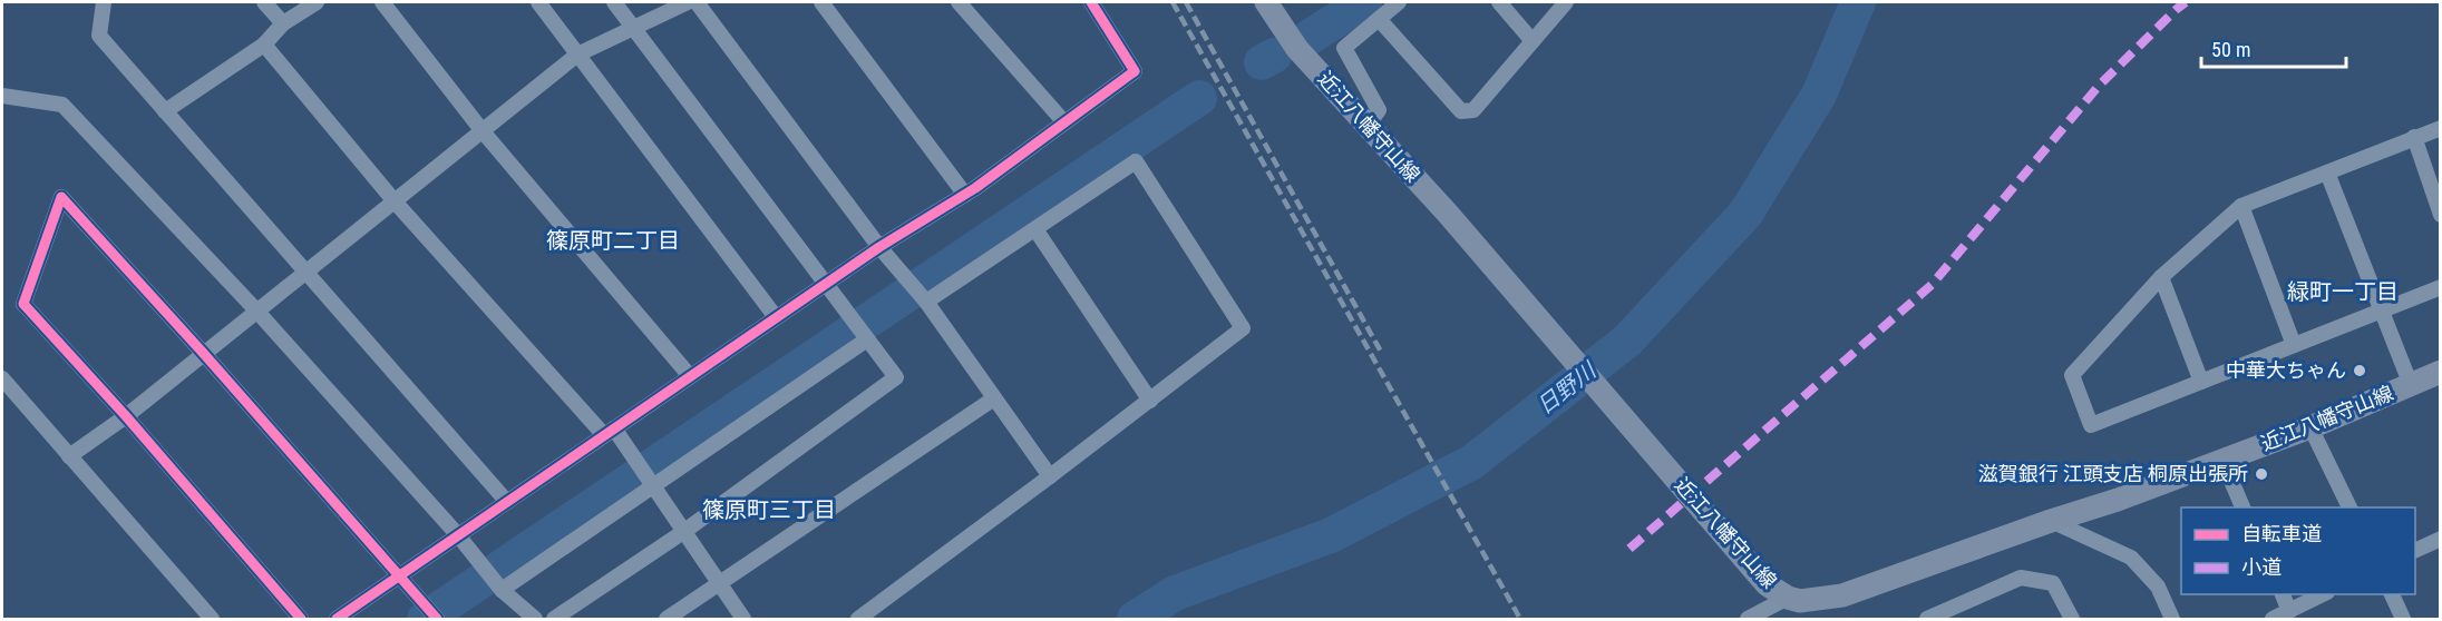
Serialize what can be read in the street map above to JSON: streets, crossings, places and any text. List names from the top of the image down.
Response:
{
  "streets": {
    "main road": ["近江八幡守山線"]
  },
  "districts": ["篠原町二丁目", "緑町一丁目", "篠原町三丁目"],
  "water": ["日野川"],
  "places": ["中華大ちゃん", "滋賀銀行 江頭支店 桐原出張所"],
  "legend": ["自転車道", "小道"],
  "scale_bar": "50 m"
}
